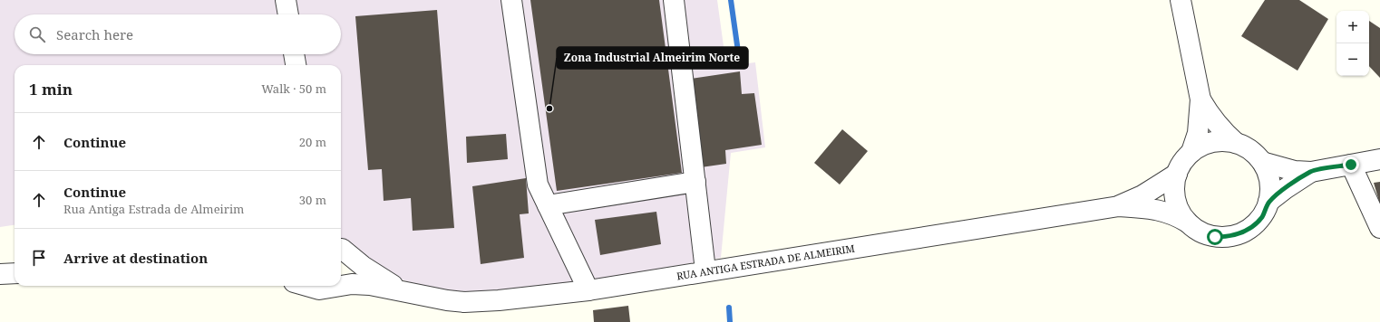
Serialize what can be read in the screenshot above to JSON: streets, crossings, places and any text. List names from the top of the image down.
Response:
{
  "streets": {
    "street": ["RUA ANTIGA ESTRADA DE ALMEIRIM"]
  },
  "places": ["Zona Industrial Almeirim Norte"],
  "page": {
    "map_buttons": ["+", "−"],
    "search": "Search here",
    "heading": ["1 min", "Walk · 50 m"],
    "list": [
      ["Continue", "20 m"],
      ["Continue", "Rua Antiga Estrada de Almeirim", "30 m"],
      "Arrive at destination"
    ]
  }
}
